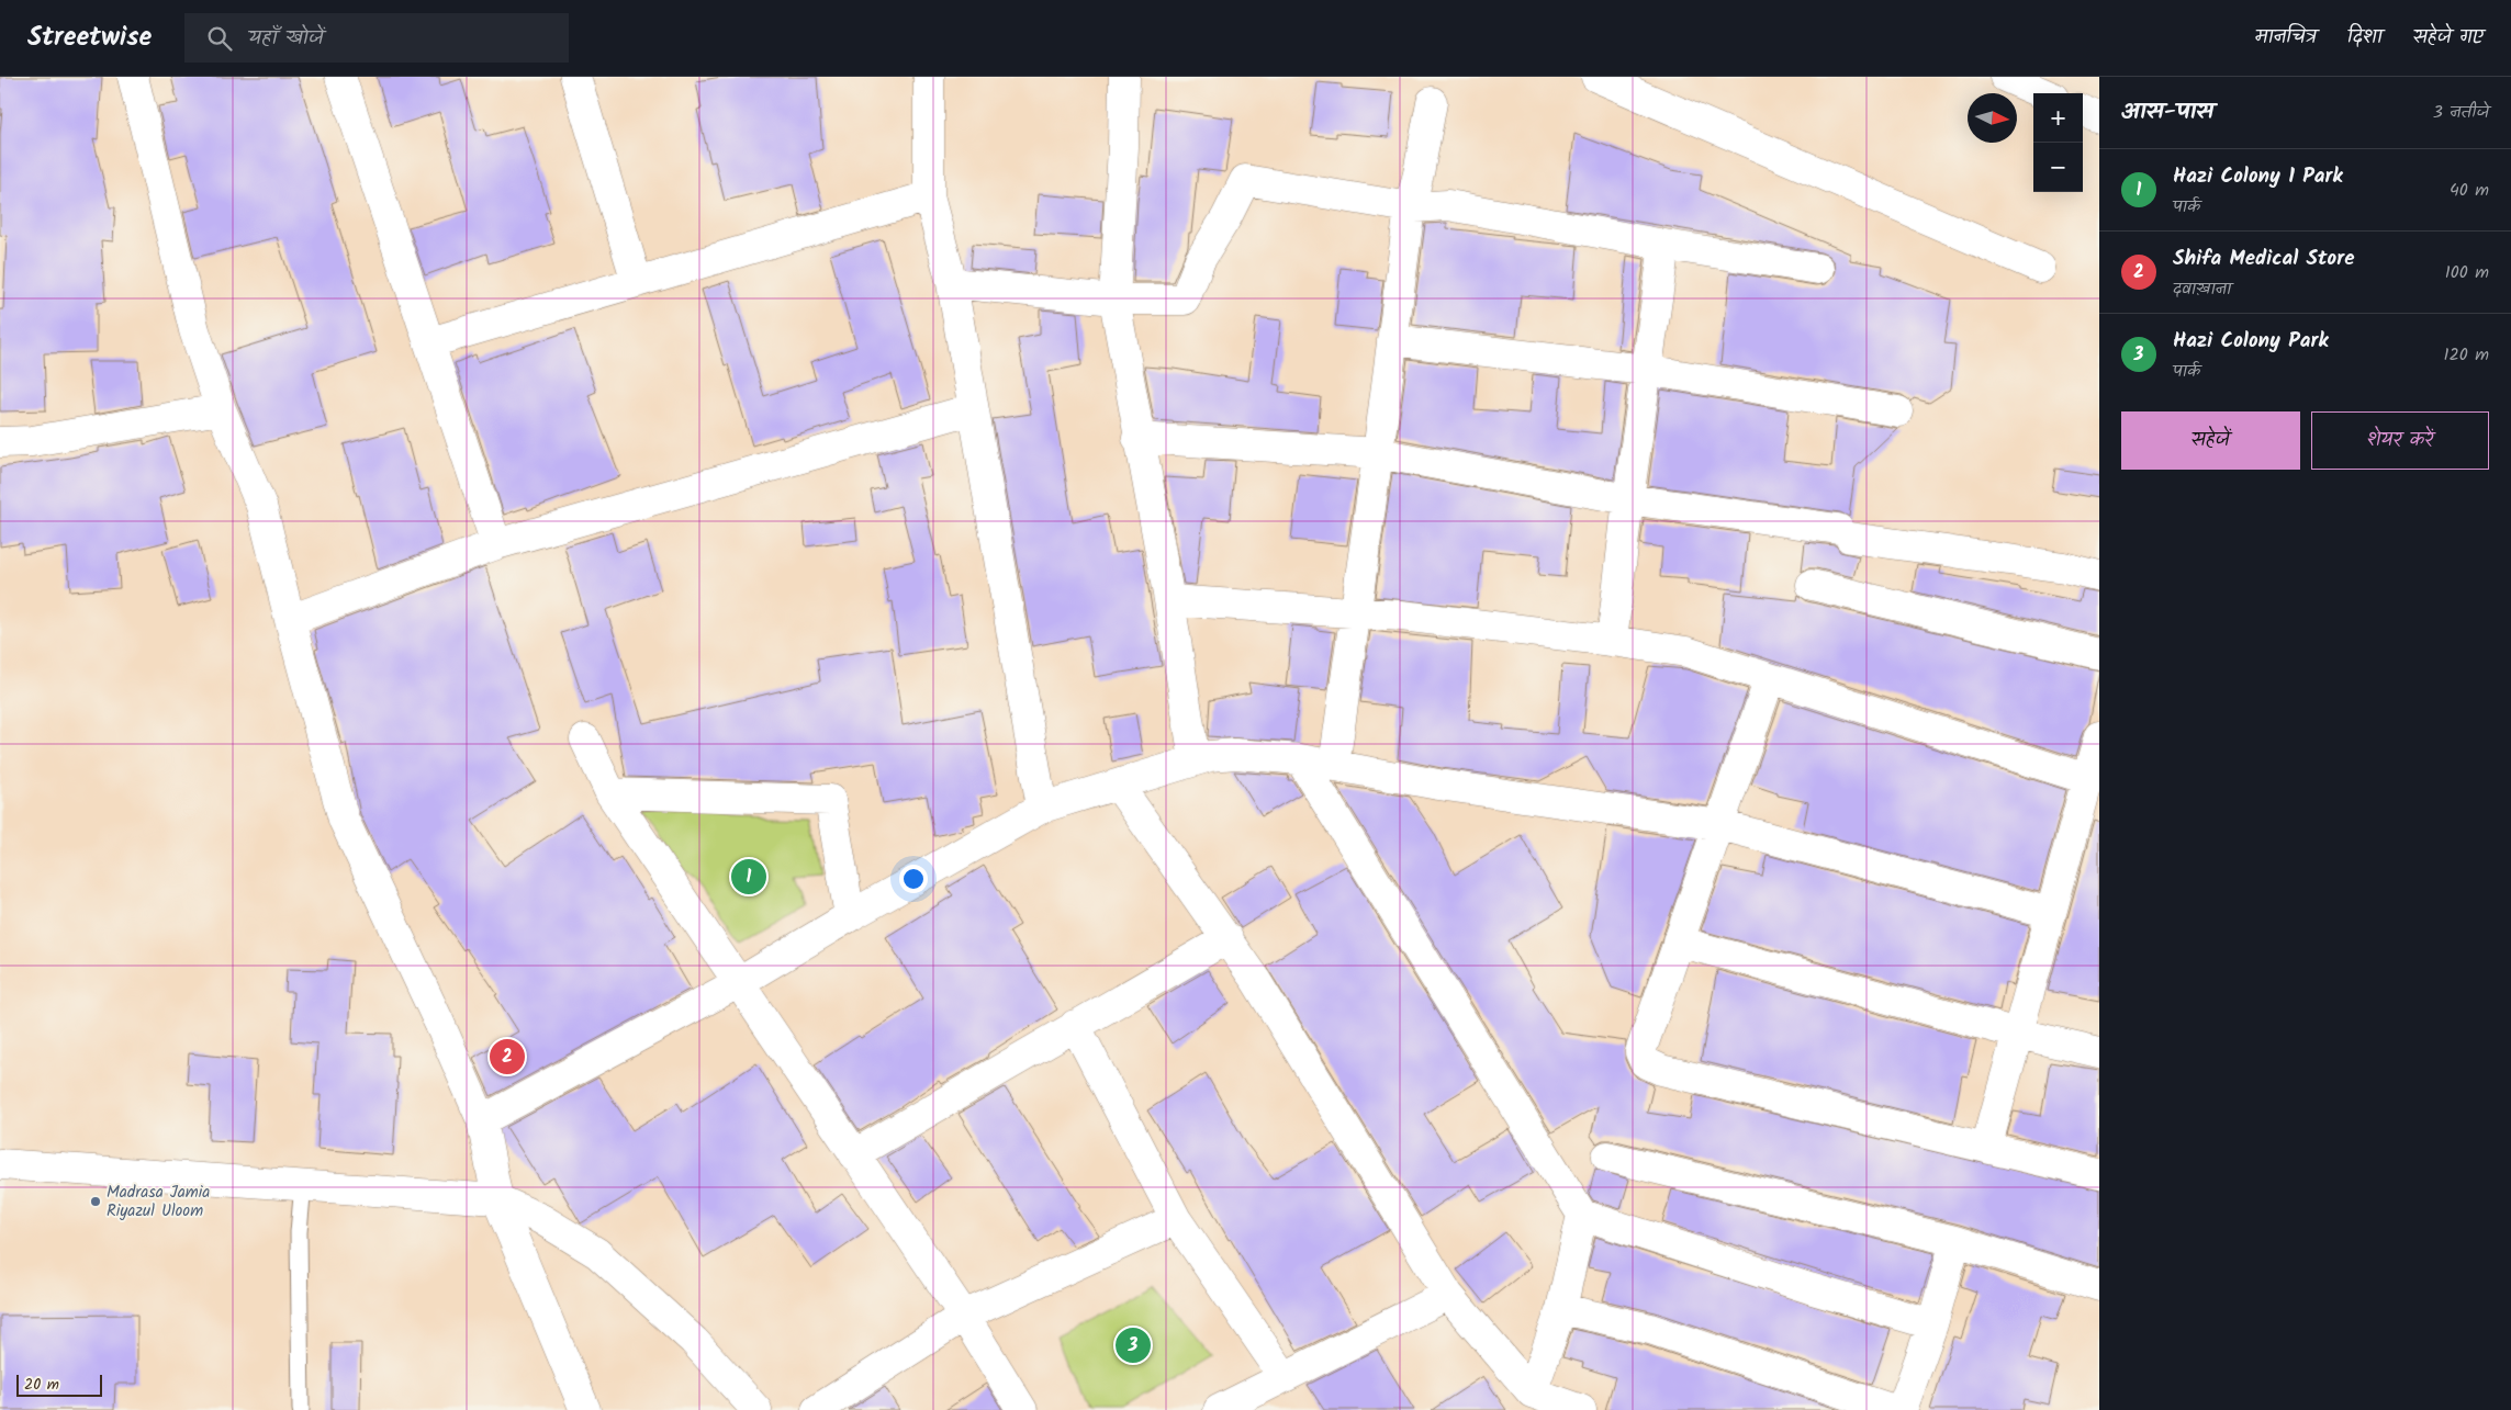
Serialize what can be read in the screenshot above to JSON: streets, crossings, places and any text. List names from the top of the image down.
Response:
{
  "places": ["Madrasa Jamia Riyazul Uloom"],
  "scale_bar": "20 m",
  "north": "right",
  "page": {
    "header": "Streetwise",
    "search": "यहाँ खोजें",
    "nav": ["मानचित्र", "दिशा", "सहेजे गए"],
    "heading": ["आस-पास", "3 नतीजे"],
    "map_buttons": ["+", "−"],
    "list": [
      {
        "mark": "1",
        "name": "Hazi Colony 1 Park",
        "note": "पार्क",
        "value": "40 m"
      },
      {
        "mark": "2",
        "name": "Shifa Medical Store",
        "note": "दवाख़ाना",
        "value": "100 m"
      },
      {
        "mark": "3",
        "name": "Hazi Colony Park",
        "note": "पार्क",
        "value": "120 m"
      }
    ],
    "buttons": ["सहेजें", "शेयर करें"],
    "pins": ["1", "2", "3"],
    "scale": "20 m"
  }
}
